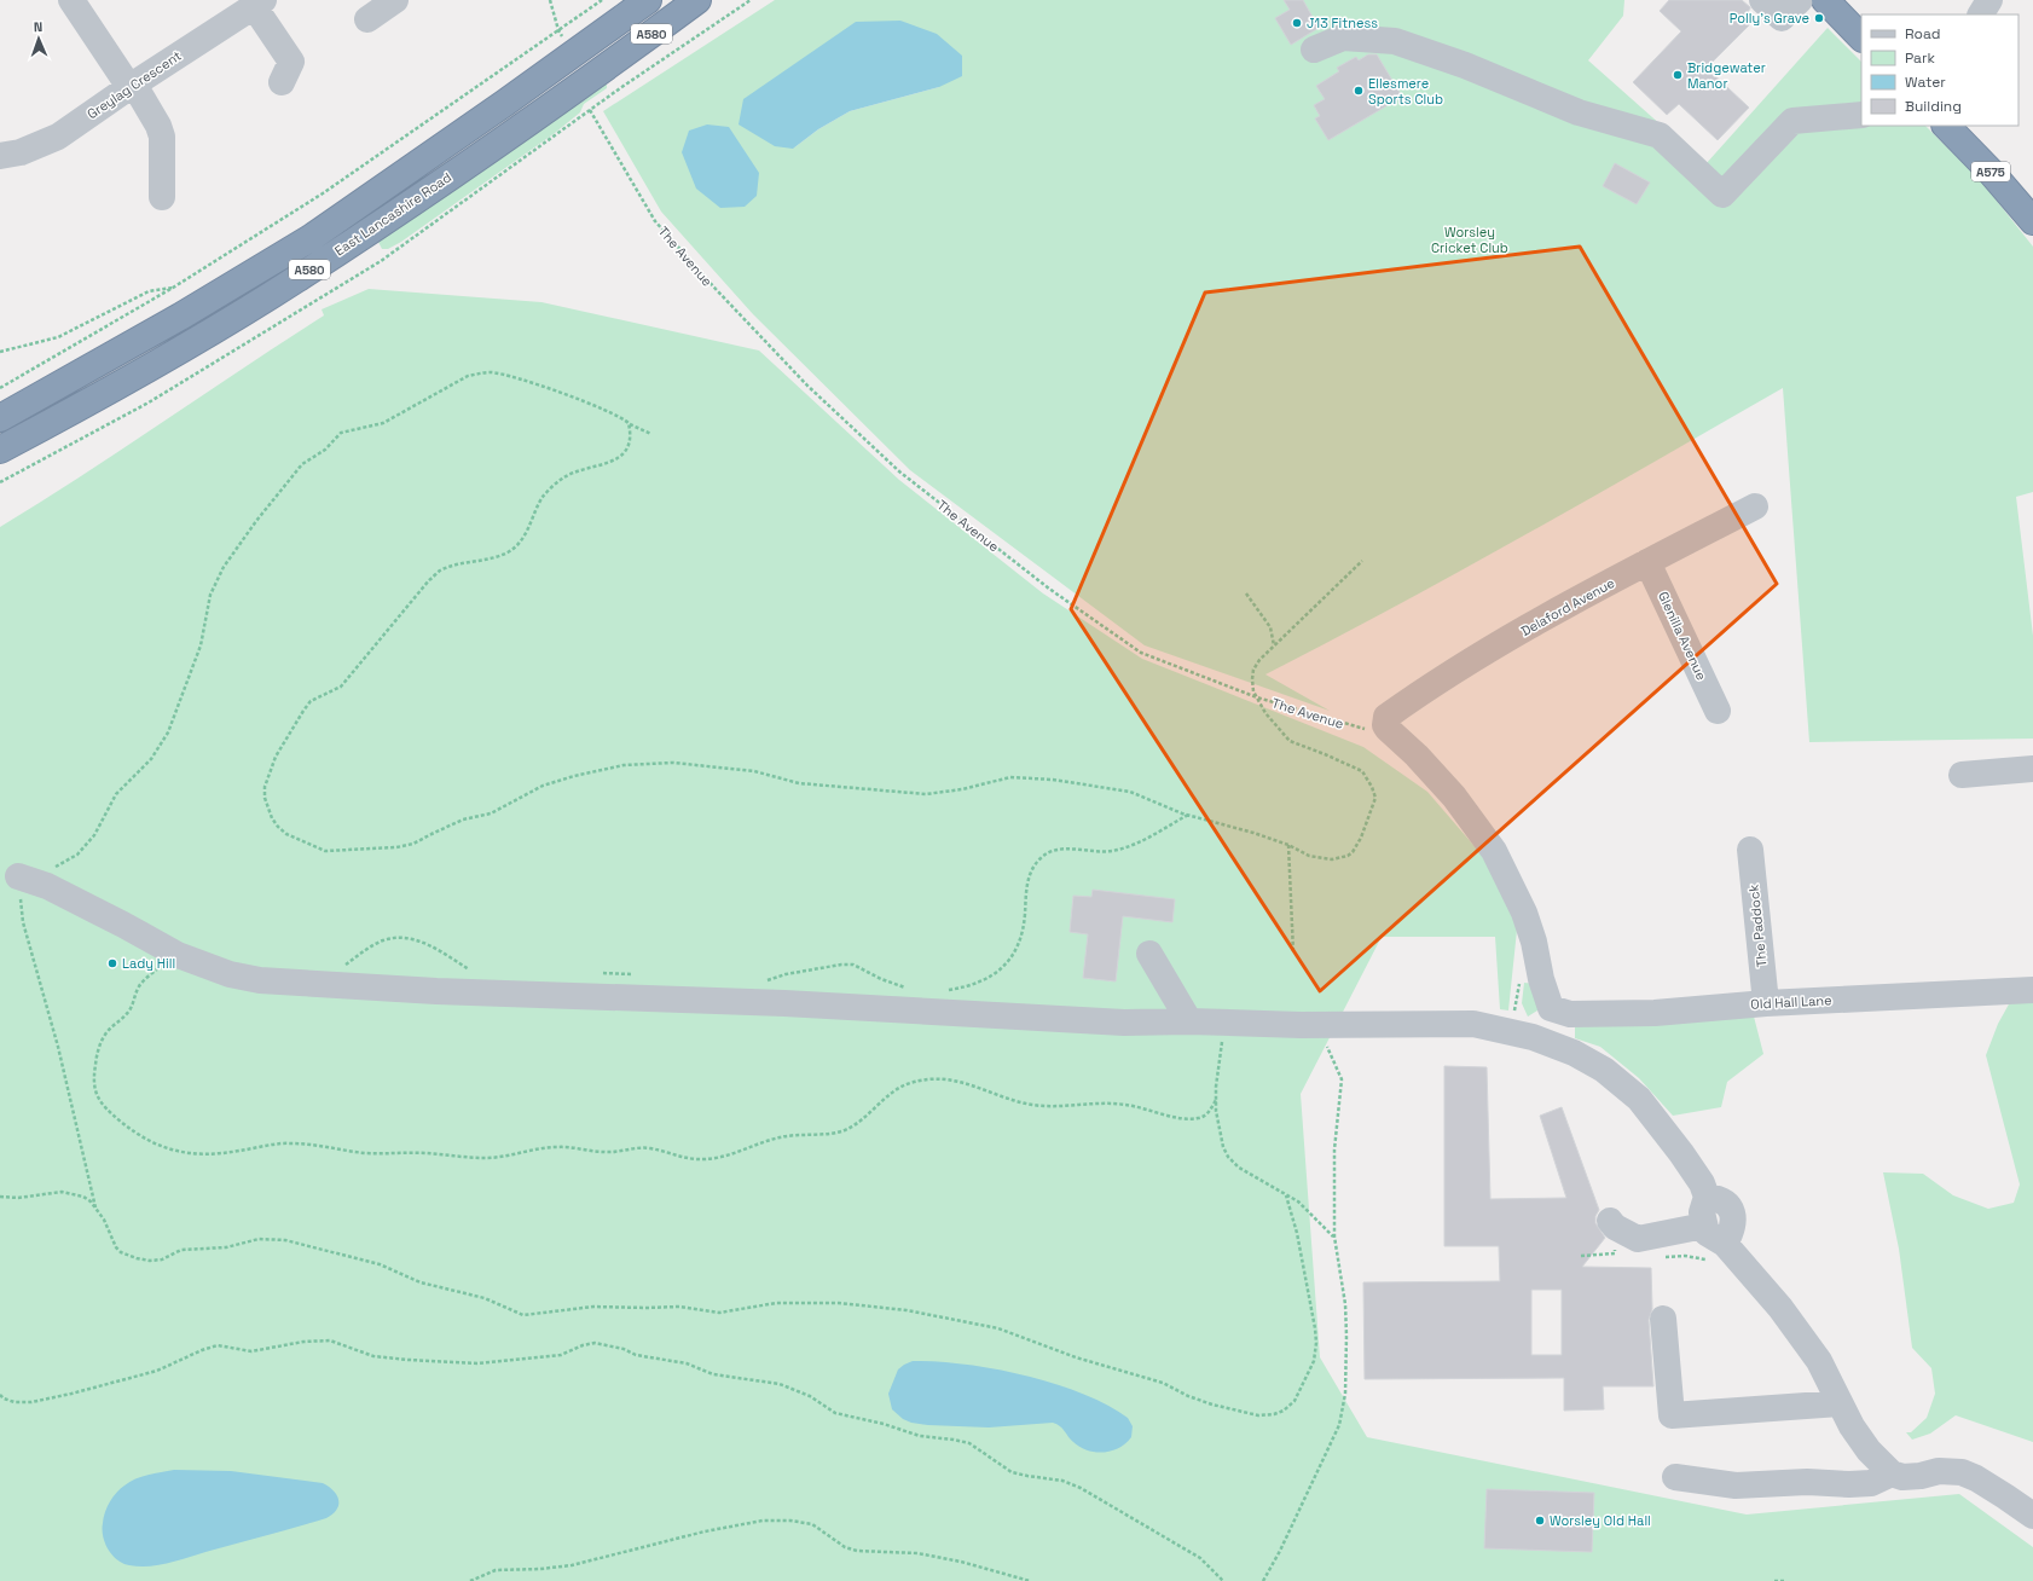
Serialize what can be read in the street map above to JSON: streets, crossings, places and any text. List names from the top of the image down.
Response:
{
  "streets": {
    "highway": ["A580", "A575", "East Lancashire Road"],
    "street": [
      "Greylag Crescent",
      "Delaford Avenue",
      "Glenilla Avenue",
      "The Paddock",
      "Old Hall Lane"
    ],
    "path": ["The Avenue"]
  },
  "crossings": [
    ["The Avenue", "Delaford Avenue"],
    ["The Avenue", "Old Hall Lane"],
    ["Delaford Avenue", "Glenilla Avenue"],
    ["Delaford Avenue", "Old Hall Lane"],
    ["The Paddock", "Old Hall Lane"]
  ],
  "parks": ["Worsley Cricket Club"],
  "places": [
    "Polly's Grave",
    "J13 Fitness",
    "Bridgewater Manor",
    "Ellesmere Sports Club",
    "Lady Hill",
    "Worsley Old Hall"
  ],
  "legend": [
    "Road",
    "Park",
    "Water",
    "Building"
  ],
  "north": "top"
}
